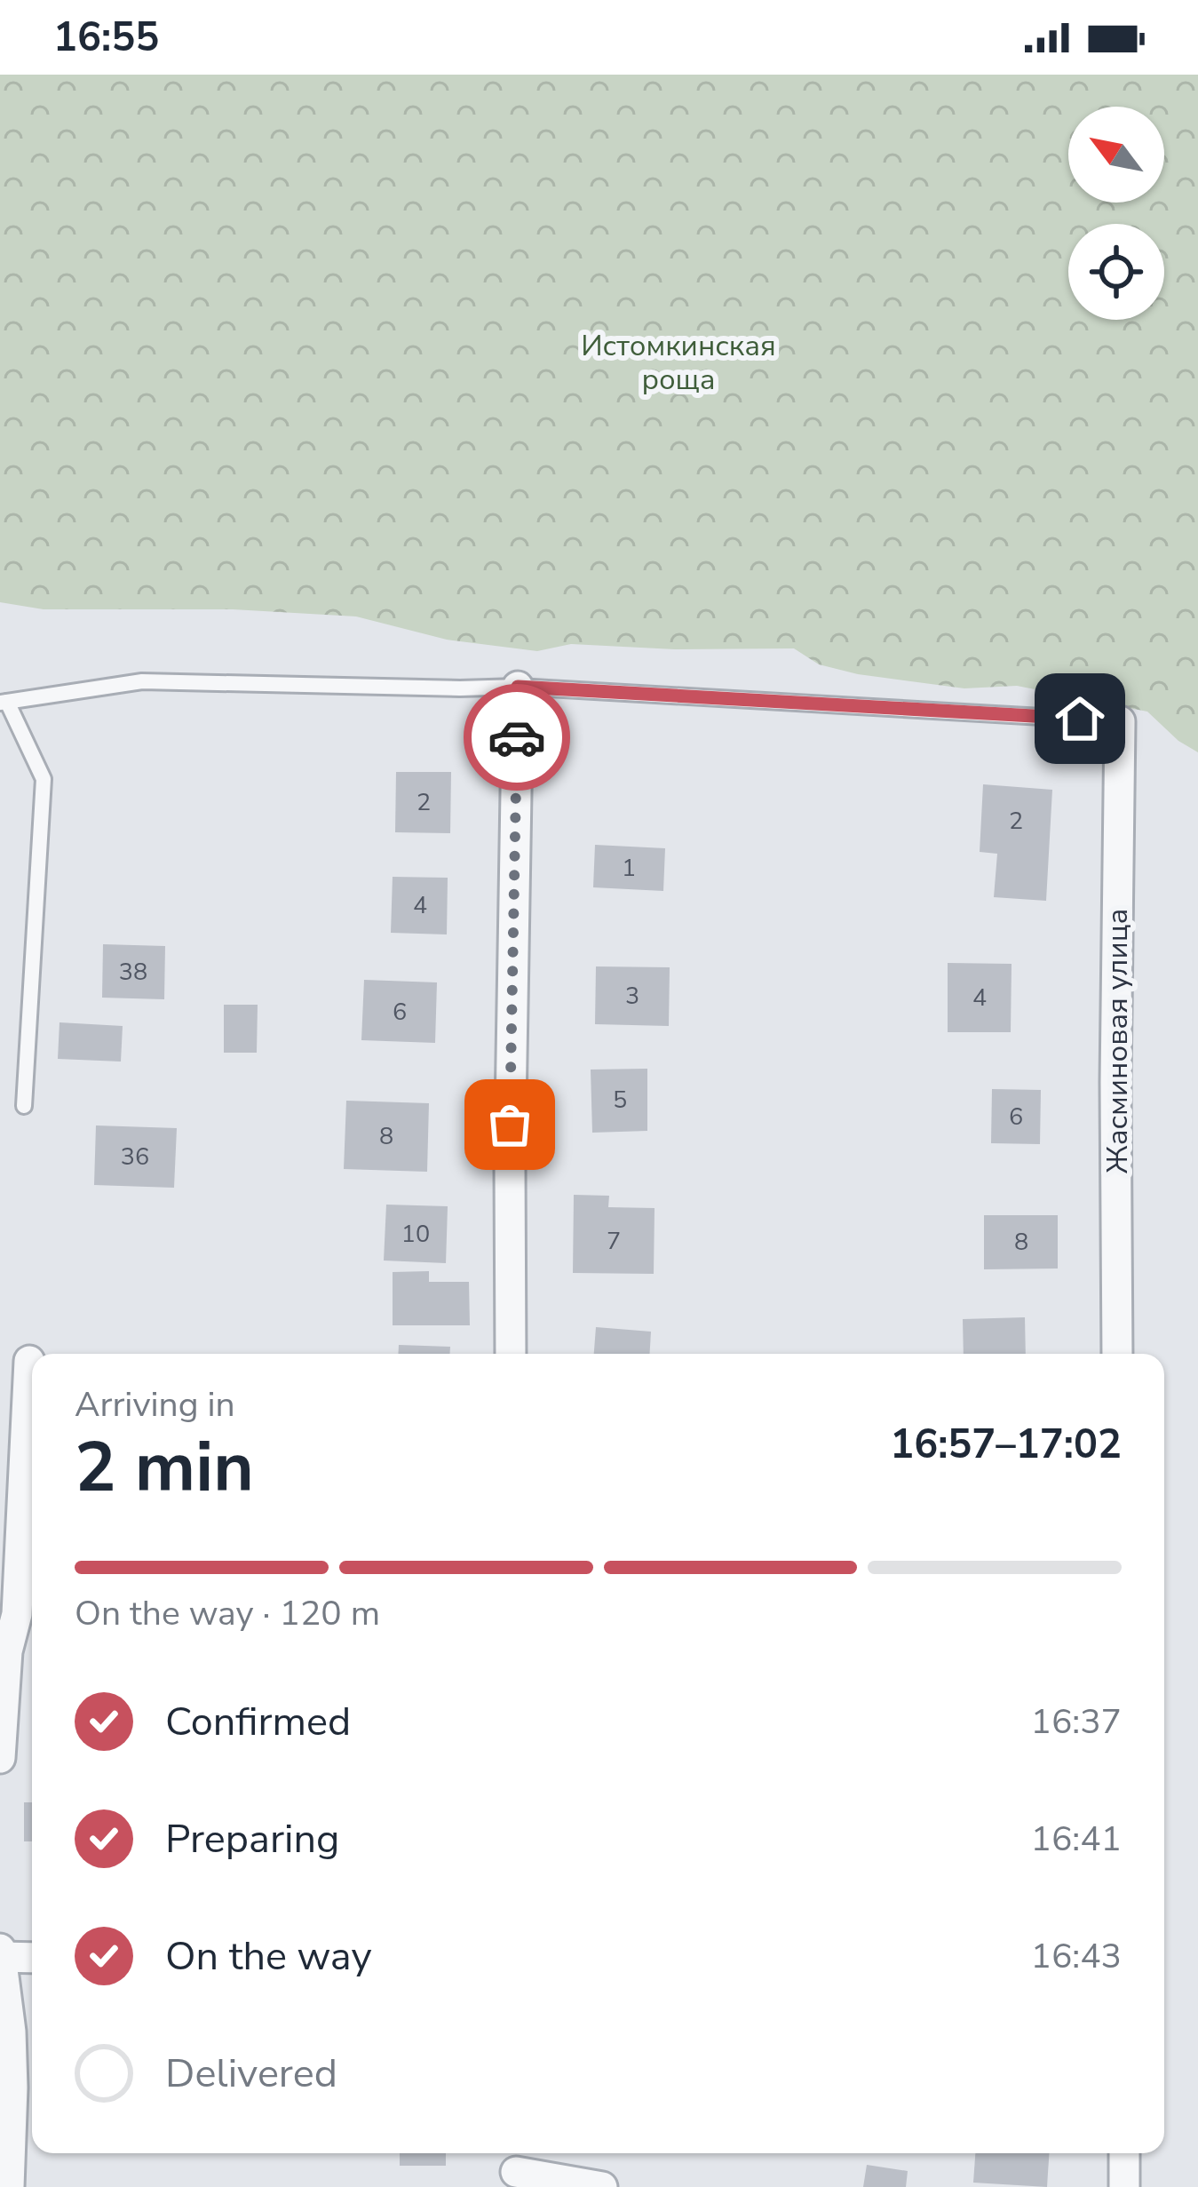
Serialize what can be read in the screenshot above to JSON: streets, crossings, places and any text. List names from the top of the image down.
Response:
{
  "streets": {
    "street": ["Жасминовая улица"]
  },
  "parks": ["Истомкинская роща"],
  "house_numbers": [
    "2",
    "2",
    "1",
    "4",
    "38",
    "3",
    "4",
    "6",
    "5",
    "6",
    "8",
    "36",
    "10",
    "7",
    "8"
  ],
  "north": "top left",
  "page": {
    "status": "16:55",
    "heading": ["2 min", "Arriving in", "16:57–17:02"],
    "bar": "On the way · 120 m",
    "list": [
      ["Confirmed", "16:37"],
      ["Preparing", "16:41"],
      ["On the way", "16:43"],
      "Delivered"
    ]
  }
}
